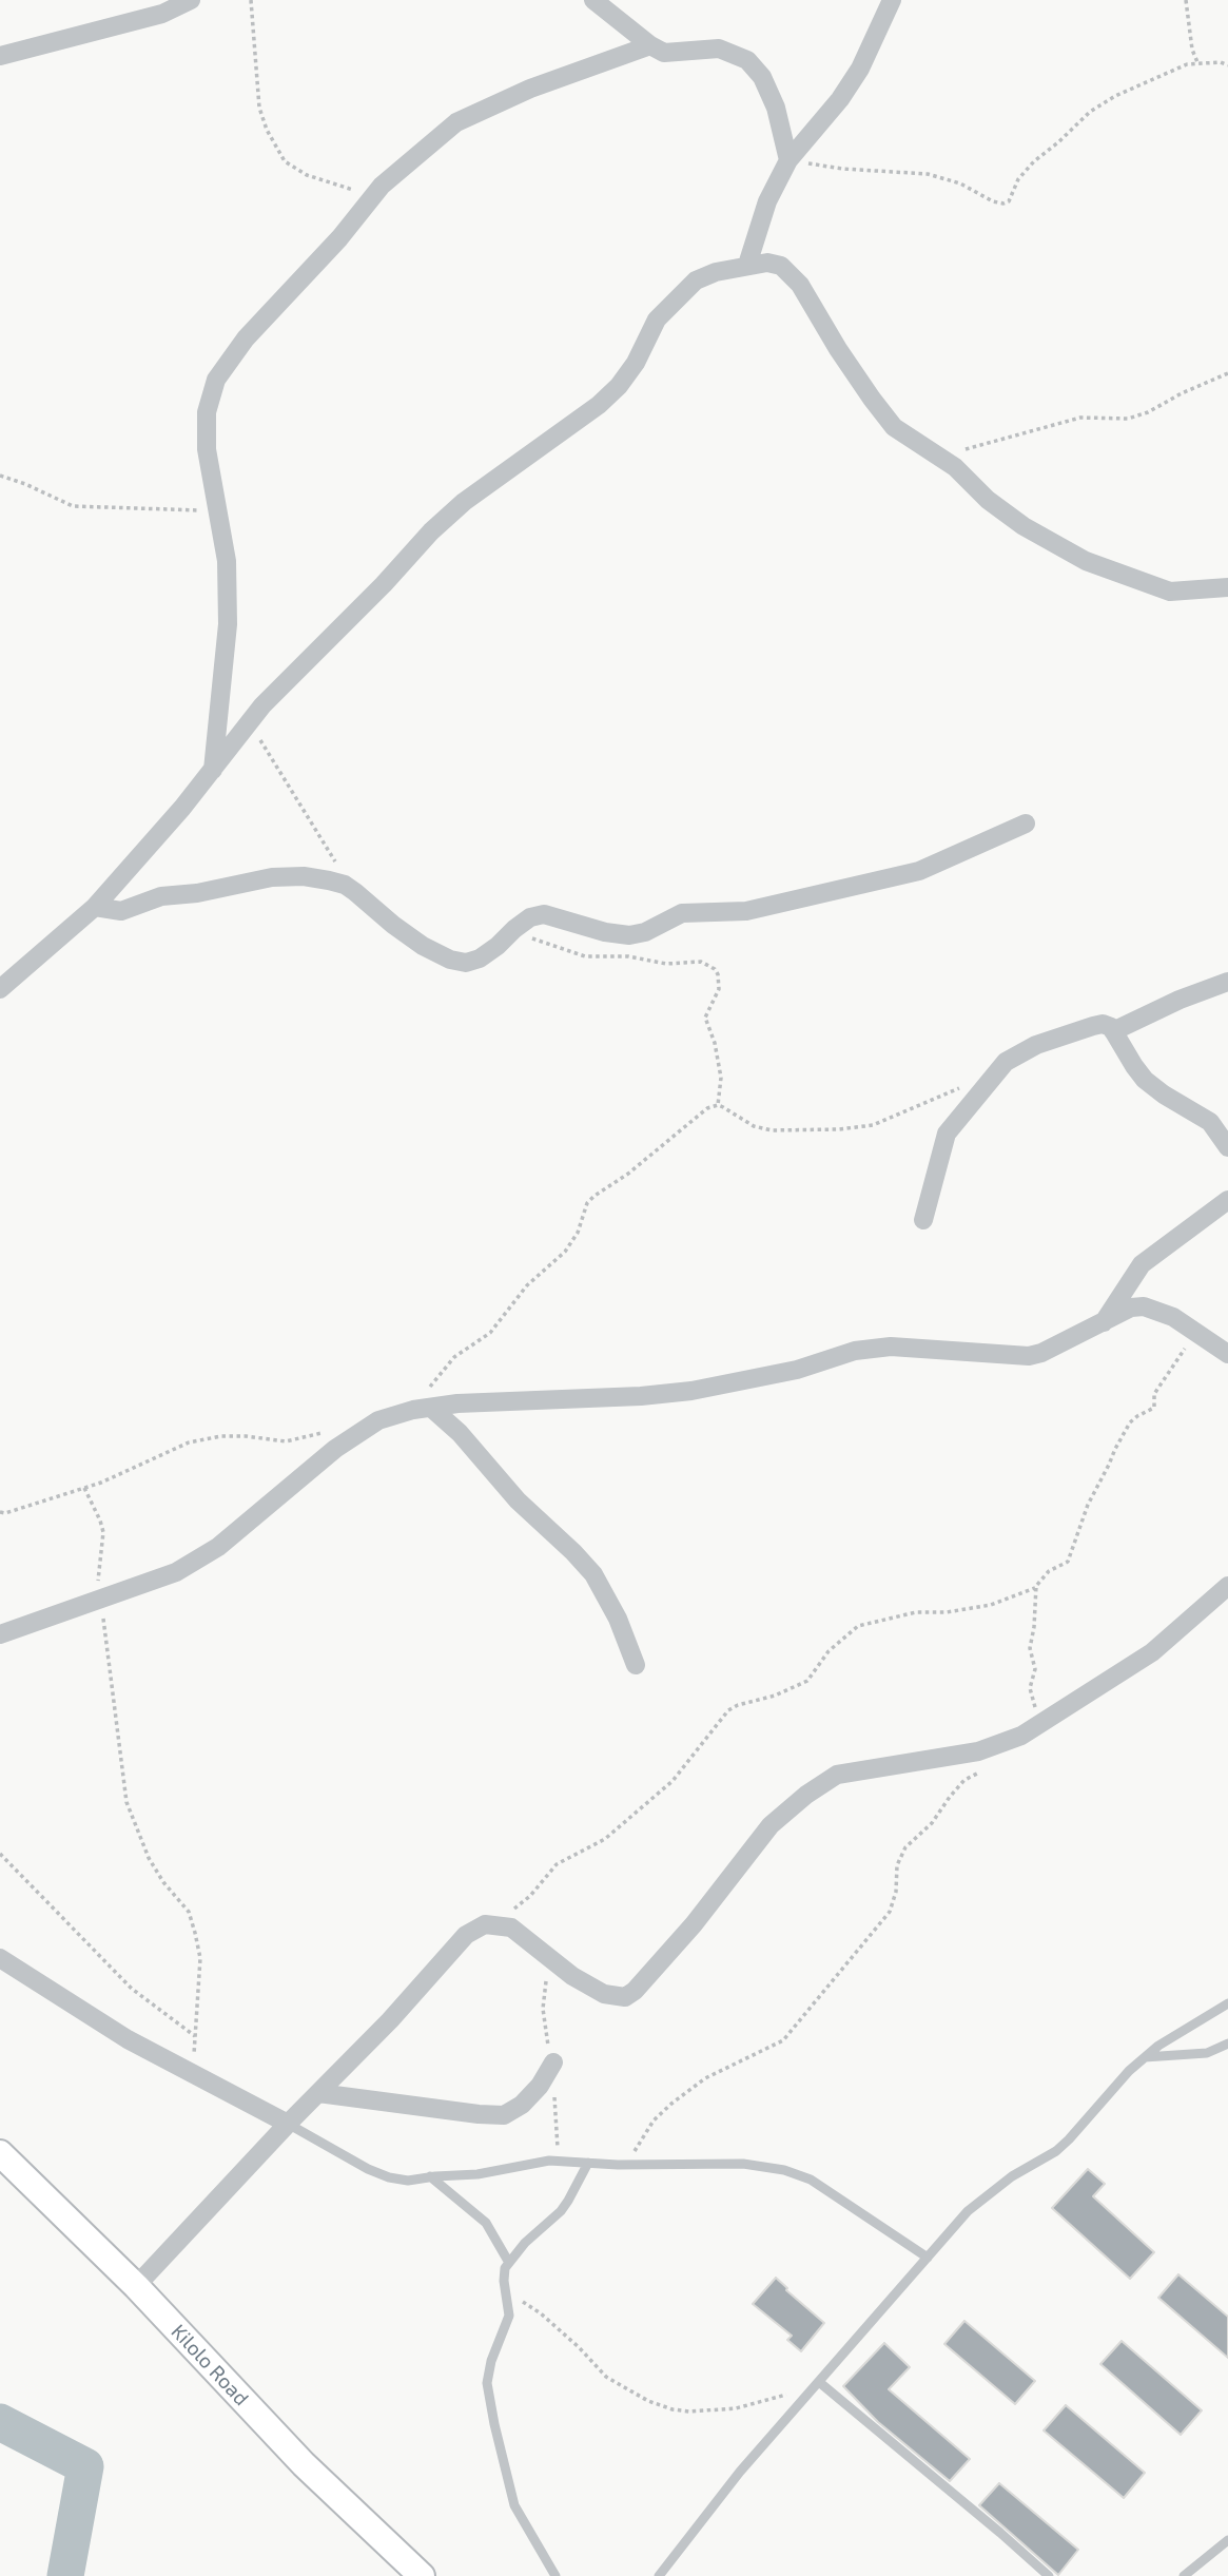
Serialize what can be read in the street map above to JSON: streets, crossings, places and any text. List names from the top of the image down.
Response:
{
  "streets": {
    "main road": ["Kilolo Road"]
  }
}
